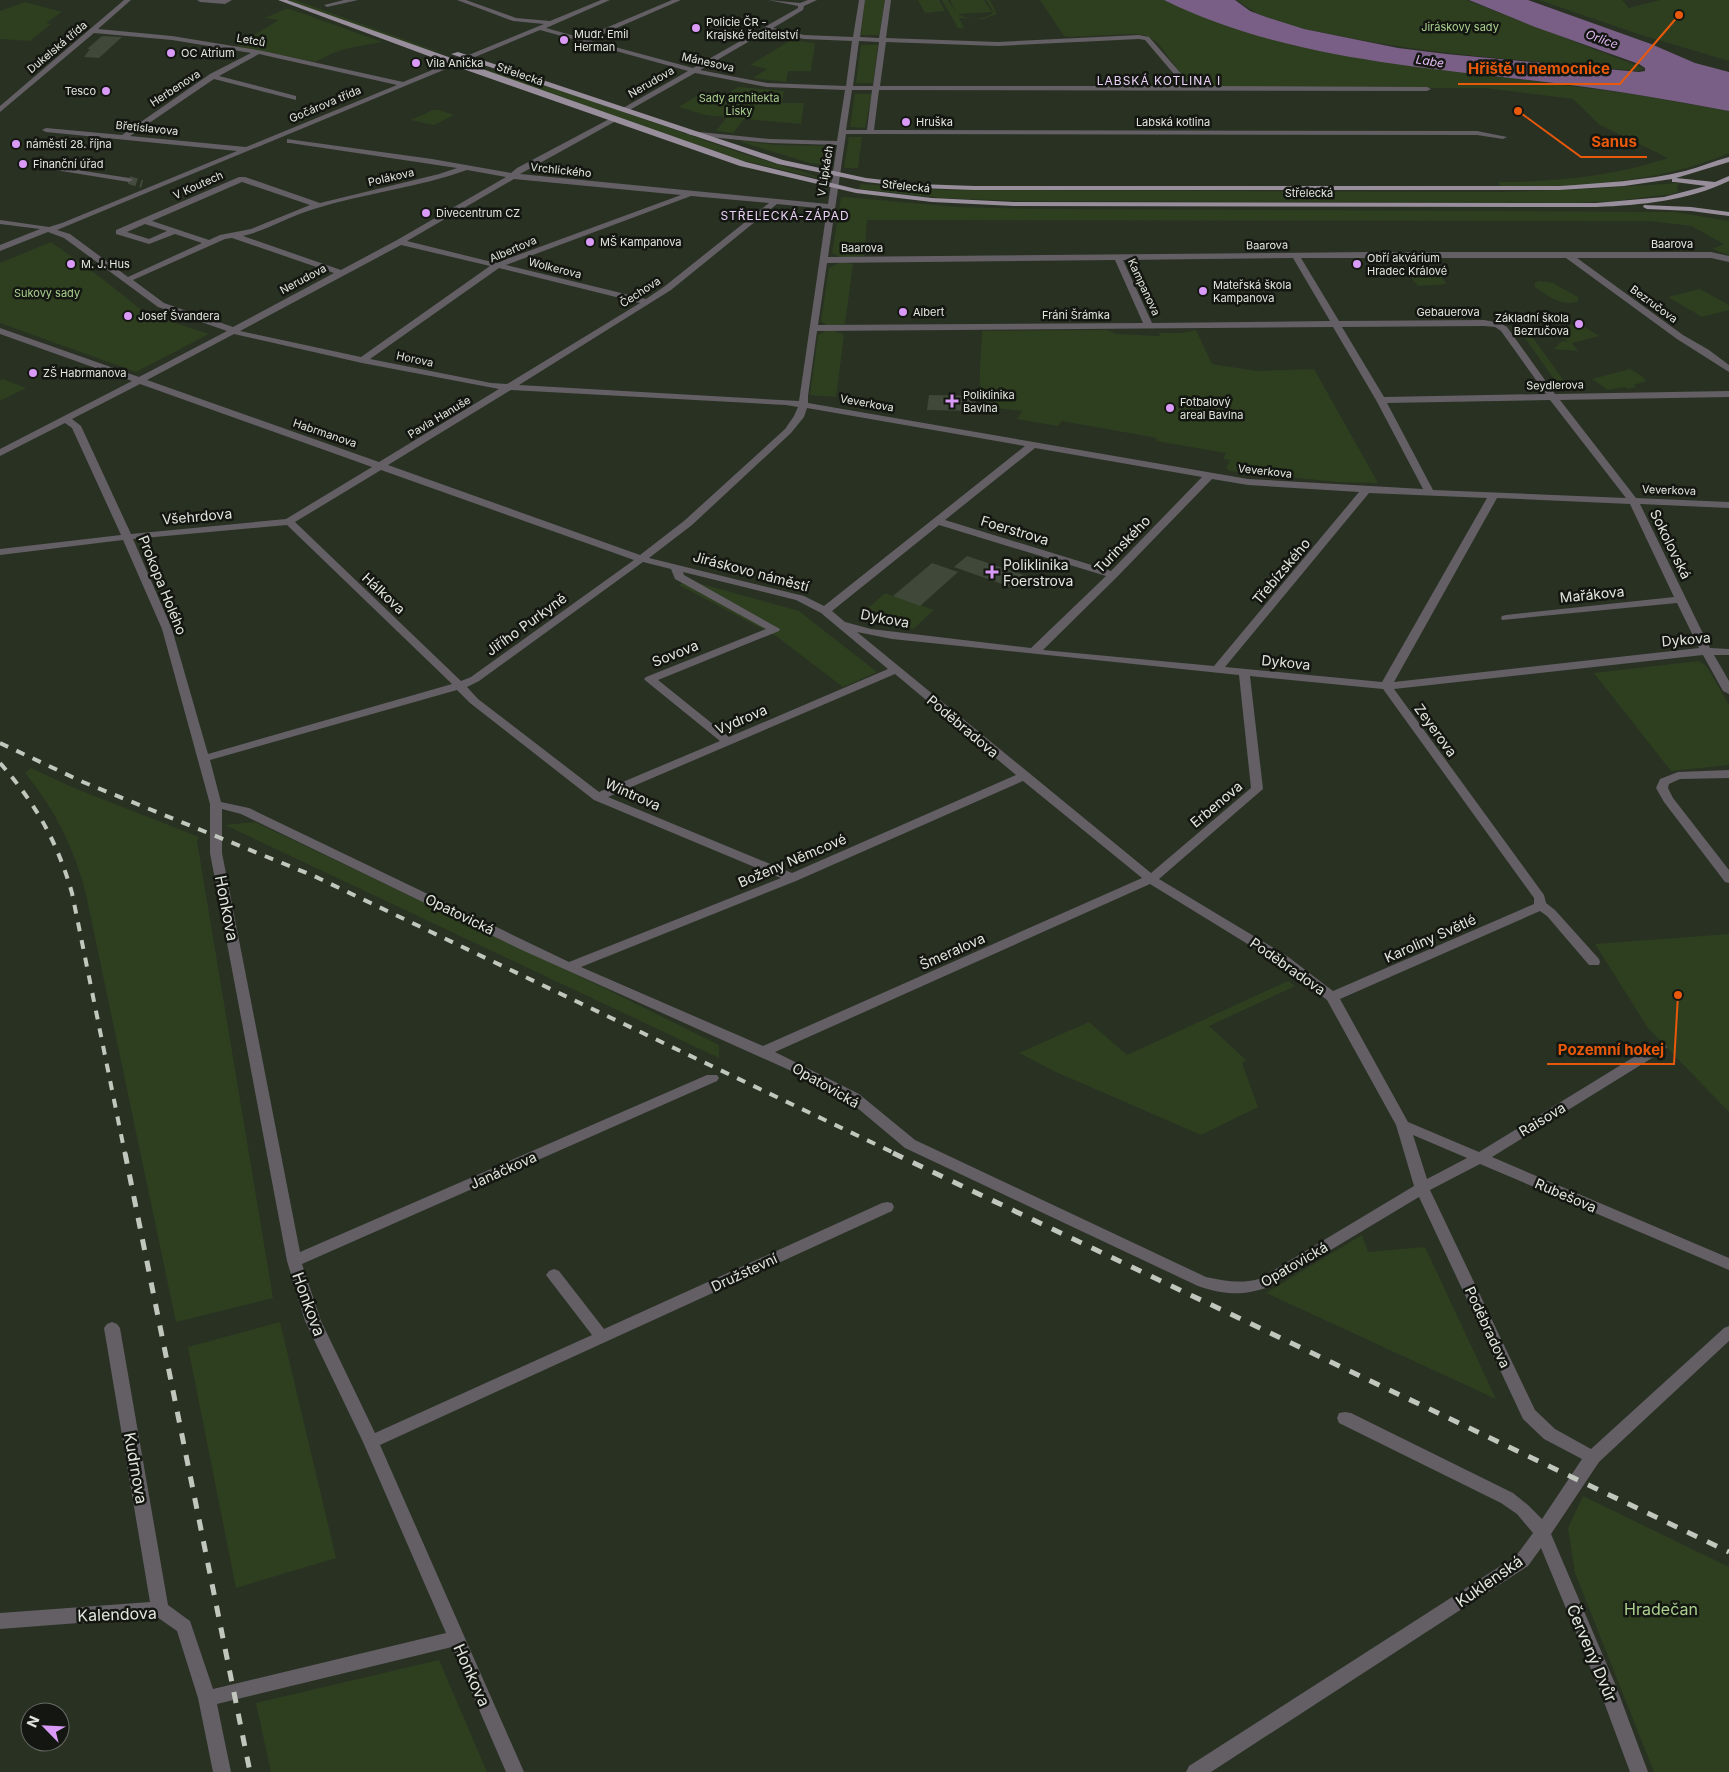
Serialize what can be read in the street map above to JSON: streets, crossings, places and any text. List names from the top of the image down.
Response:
{
  "streets": {
    "main road": ["Střelecká"],
    "street": [
      "Letců",
      "Dukelská třída",
      "Mánesova",
      "Nerudova",
      "Herbenova",
      "Gočárova třída",
      "Labská kotlina",
      "Břetislavova",
      "Vrchlického",
      "V Lipkách",
      "Polákova",
      "V Koutech",
      "Baarova",
      "Albertova",
      "Wolkerova",
      "Kampanova",
      "Čechova",
      "Bezručova",
      "Gebauerova",
      "Fráni Šrámka",
      "Horova",
      "Seydlerova",
      "Veverkova",
      "Pavla Hanuše",
      "Habrmanova",
      "Všehrdova",
      "Foerstrova",
      "Turinského",
      "Sokolovská",
      "Jiráskovo náměstí",
      "Třebízského",
      "Prokopa Holého",
      "Hálkova",
      "Mařákova",
      "Dykova",
      "Jiřího Purkyně",
      "Sovova",
      "Vydrova",
      "Poděbradova",
      "Zeyerova",
      "Wintrova",
      "Erbenova",
      "Boženy Němcové",
      "Honkova",
      "Opatovická",
      "Karoliny Světlé",
      "Šmeralova",
      "Raisova",
      "Janáčkova",
      "Rubešova",
      "Družstevní",
      "Kudrnova",
      "Kuklenská",
      "Kalendova",
      "Červený Dvůr"
    ]
  },
  "crossings": [
    ["Letců", "Dukelská třída"],
    ["Letců", "Herbenova"],
    ["Letců", "Gočárova třída"],
    ["Mánesova", "Nerudova"],
    ["Mánesova", "Gočárova třída"],
    ["Mánesova", "V Lipkách"],
    ["Střelecká", "Nerudova"],
    ["Střelecká", "Gočárova třída"],
    ["Střelecká", "V Lipkách"],
    ["Nerudova", "Vrchlického"],
    ["Nerudova", "Wolkerova"],
    ["Nerudova", "Horova"],
    ["Nerudova", "Habrmanova"],
    ["Nerudova", "Prokopa Holého"],
    ["Herbenova", "Břetislavova"],
    ["Gočárova třída", "Břetislavova"],
    ["Gočárova třída", "Horova"],
    ["Labská kotlina", "V Lipkách"],
    ["Vrchlického", "V Lipkách"],
    ["Vrchlického", "Polákova"],
    ["Vrchlického", "Albertova"],
    ["Vrchlického", "Čechova"],
    ["V Lipkách", "Baarova"],
    ["V Lipkách", "Fráni Šrámka"],
    ["V Lipkách", "Horova"],
    ["V Lipkách", "Veverkova"],
    ["V Lipkách", "Jiřího Purkyně"],
    ["Polákova", "V Koutech"],
    ["Baarova", "Kampanova"],
    ["Baarova", "Bezručova"],
    ["Albertova", "Wolkerova"],
    ["Albertova", "Horova"],
    ["Wolkerova", "Čechova"],
    ["Kampanova", "Fráni Šrámka"],
    ["Čechova", "Horova"],
    ["Čechova", "Pavla Hanuše"],
    ["Gebauerova", "Fráni Šrámka"],
    ["Gebauerova", "Seydlerova"],
    ["Gebauerova", "Sokolovská"],
    ["Horova", "Veverkova"],
    ["Horova", "Pavla Hanuše"],
    ["Horova", "Jiřího Purkyně"],
    ["Seydlerova", "Sokolovská"],
    ["Veverkova", "Turinského"],
    ["Veverkova", "Sokolovská"],
    ["Veverkova", "Třebízského"],
    ["Veverkova", "Jiřího Purkyně"],
    ["Pavla Hanuše", "Habrmanova"],
    ["Pavla Hanuše", "Všehrdova"],
    ["Habrmanova", "Všehrdova"],
    ["Habrmanova", "Jiráskovo náměstí"],
    ["Habrmanova", "Jiřího Purkyně"],
    ["Všehrdova", "Prokopa Holého"],
    ["Všehrdova", "Hálkova"],
    ["Foerstrova", "Turinského"],
    ["Turinského", "Dykova"],
    ["Sokolovská", "Mařákova"],
    ["Sokolovská", "Dykova"],
    ["Jiráskovo náměstí", "Dykova"],
    ["Jiráskovo náměstí", "Jiřího Purkyně"],
    ["Jiráskovo náměstí", "Sovova"],
    ["Jiráskovo náměstí", "Poděbradova"],
    ["Třebízského", "Dykova"],
    ["Prokopa Holého", "Jiřího Purkyně"],
    ["Prokopa Holého", "Honkova"],
    ["Prokopa Holého", "Opatovická"],
    ["Hálkova", "Jiřího Purkyně"],
    ["Hálkova", "Wintrova"],
    ["Dykova", "Poděbradova"],
    ["Dykova", "Zeyerova"],
    ["Dykova", "Erbenova"],
    ["Jiřího Purkyně", "Wintrova"],
    ["Sovova", "Vydrova"],
    ["Vydrova", "Poděbradova"],
    ["Vydrova", "Wintrova"],
    ["Poděbradova", "Erbenova"],
    ["Poděbradova", "Boženy Němcové"],
    ["Poděbradova", "Opatovická"],
    ["Poděbradova", "Karoliny Světlé"],
    ["Poděbradova", "Šmeralova"],
    ["Poděbradova", "Raisova"],
    ["Poděbradova", "Rubešova"],
    ["Poděbradova", "Kuklenská"],
    ["Zeyerova", "Karoliny Světlé"],
    ["Wintrova", "Boženy Němcové"],
    ["Erbenova", "Šmeralova"],
    ["Boženy Němcové", "Opatovická"],
    ["Honkova", "Opatovická"],
    ["Honkova", "Janáčkova"],
    ["Honkova", "Družstevní"],
    ["Opatovická", "Šmeralova"],
    ["Opatovická", "Raisova"],
    ["Raisova", "Rubešova"],
    ["Kudrnova", "Kalendova"],
    ["Kuklenská", "Červený Dvůr"]
  ],
  "districts": ["LABSKÁ KOTLINA I", "STŘELECKÁ-ZÁPAD"],
  "water": ["Orlice", "Labe"],
  "parks": [
    "Jiráskovy sady",
    "Sady architekta Lisky",
    "Sukovy sady",
    "Hradečan"
  ],
  "places": {
    "other": [
      "Hřiště u nemocnice",
      "Policie ČR - Krajské ředitelství",
      "Mudr. Emil Herman",
      "OC Atrium",
      "Vila Anička",
      "Tesco",
      "Sanus",
      "Hruška",
      "náměstí 28. října",
      "Finanční úřad",
      "Divecentrum CZ",
      "MŠ Kampanova",
      "M. J. Hus",
      "Obří akvárium Hradec Králové",
      "Mateřská škola Kampanova",
      "Albert",
      "Josef Švandera",
      "Základní škola Bezručova",
      "ZŠ Habrmanova",
      "Fotbalový areal Bavlna",
      "Pozemní hokej"
    ],
    "health": ["Poliklinika Bavlna", "Poliklinika Foerstrova"]
  },
  "north": "top left"
}
